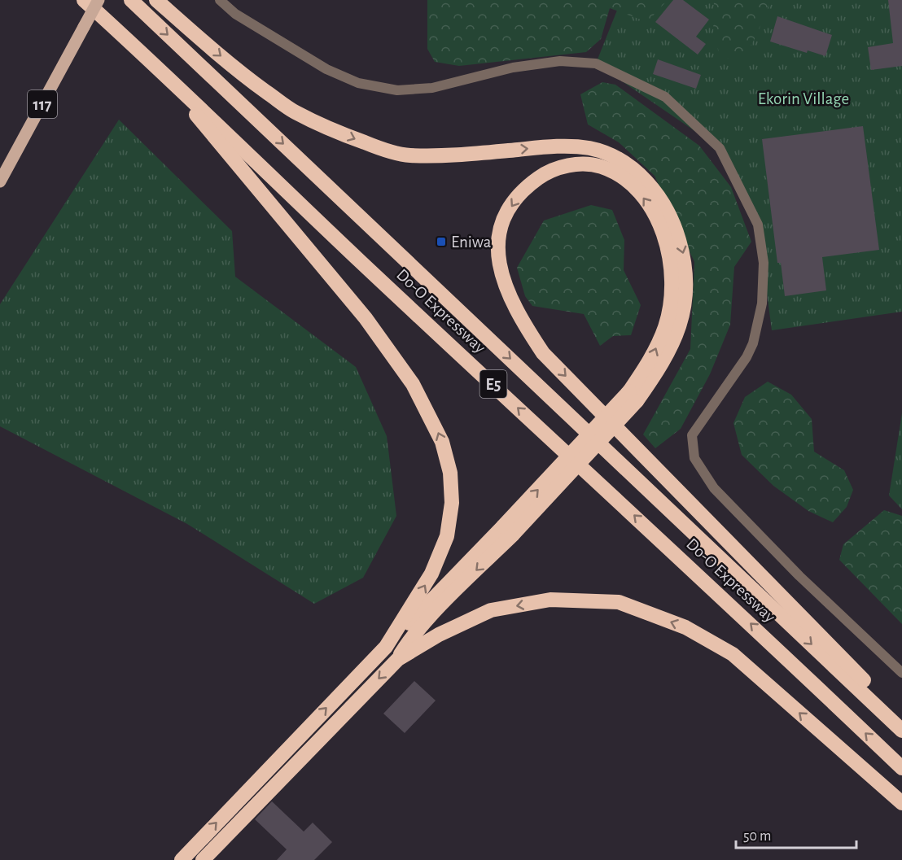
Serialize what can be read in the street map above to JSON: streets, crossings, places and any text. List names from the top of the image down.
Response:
{
  "streets": {
    "highway": ["Do-O Expressway", "E5"],
    "main road": ["117"]
  },
  "parks": ["Ekorin Village"],
  "places": {
    "transit": ["Eniwa"]
  },
  "scale_bar": "50 m"
}
